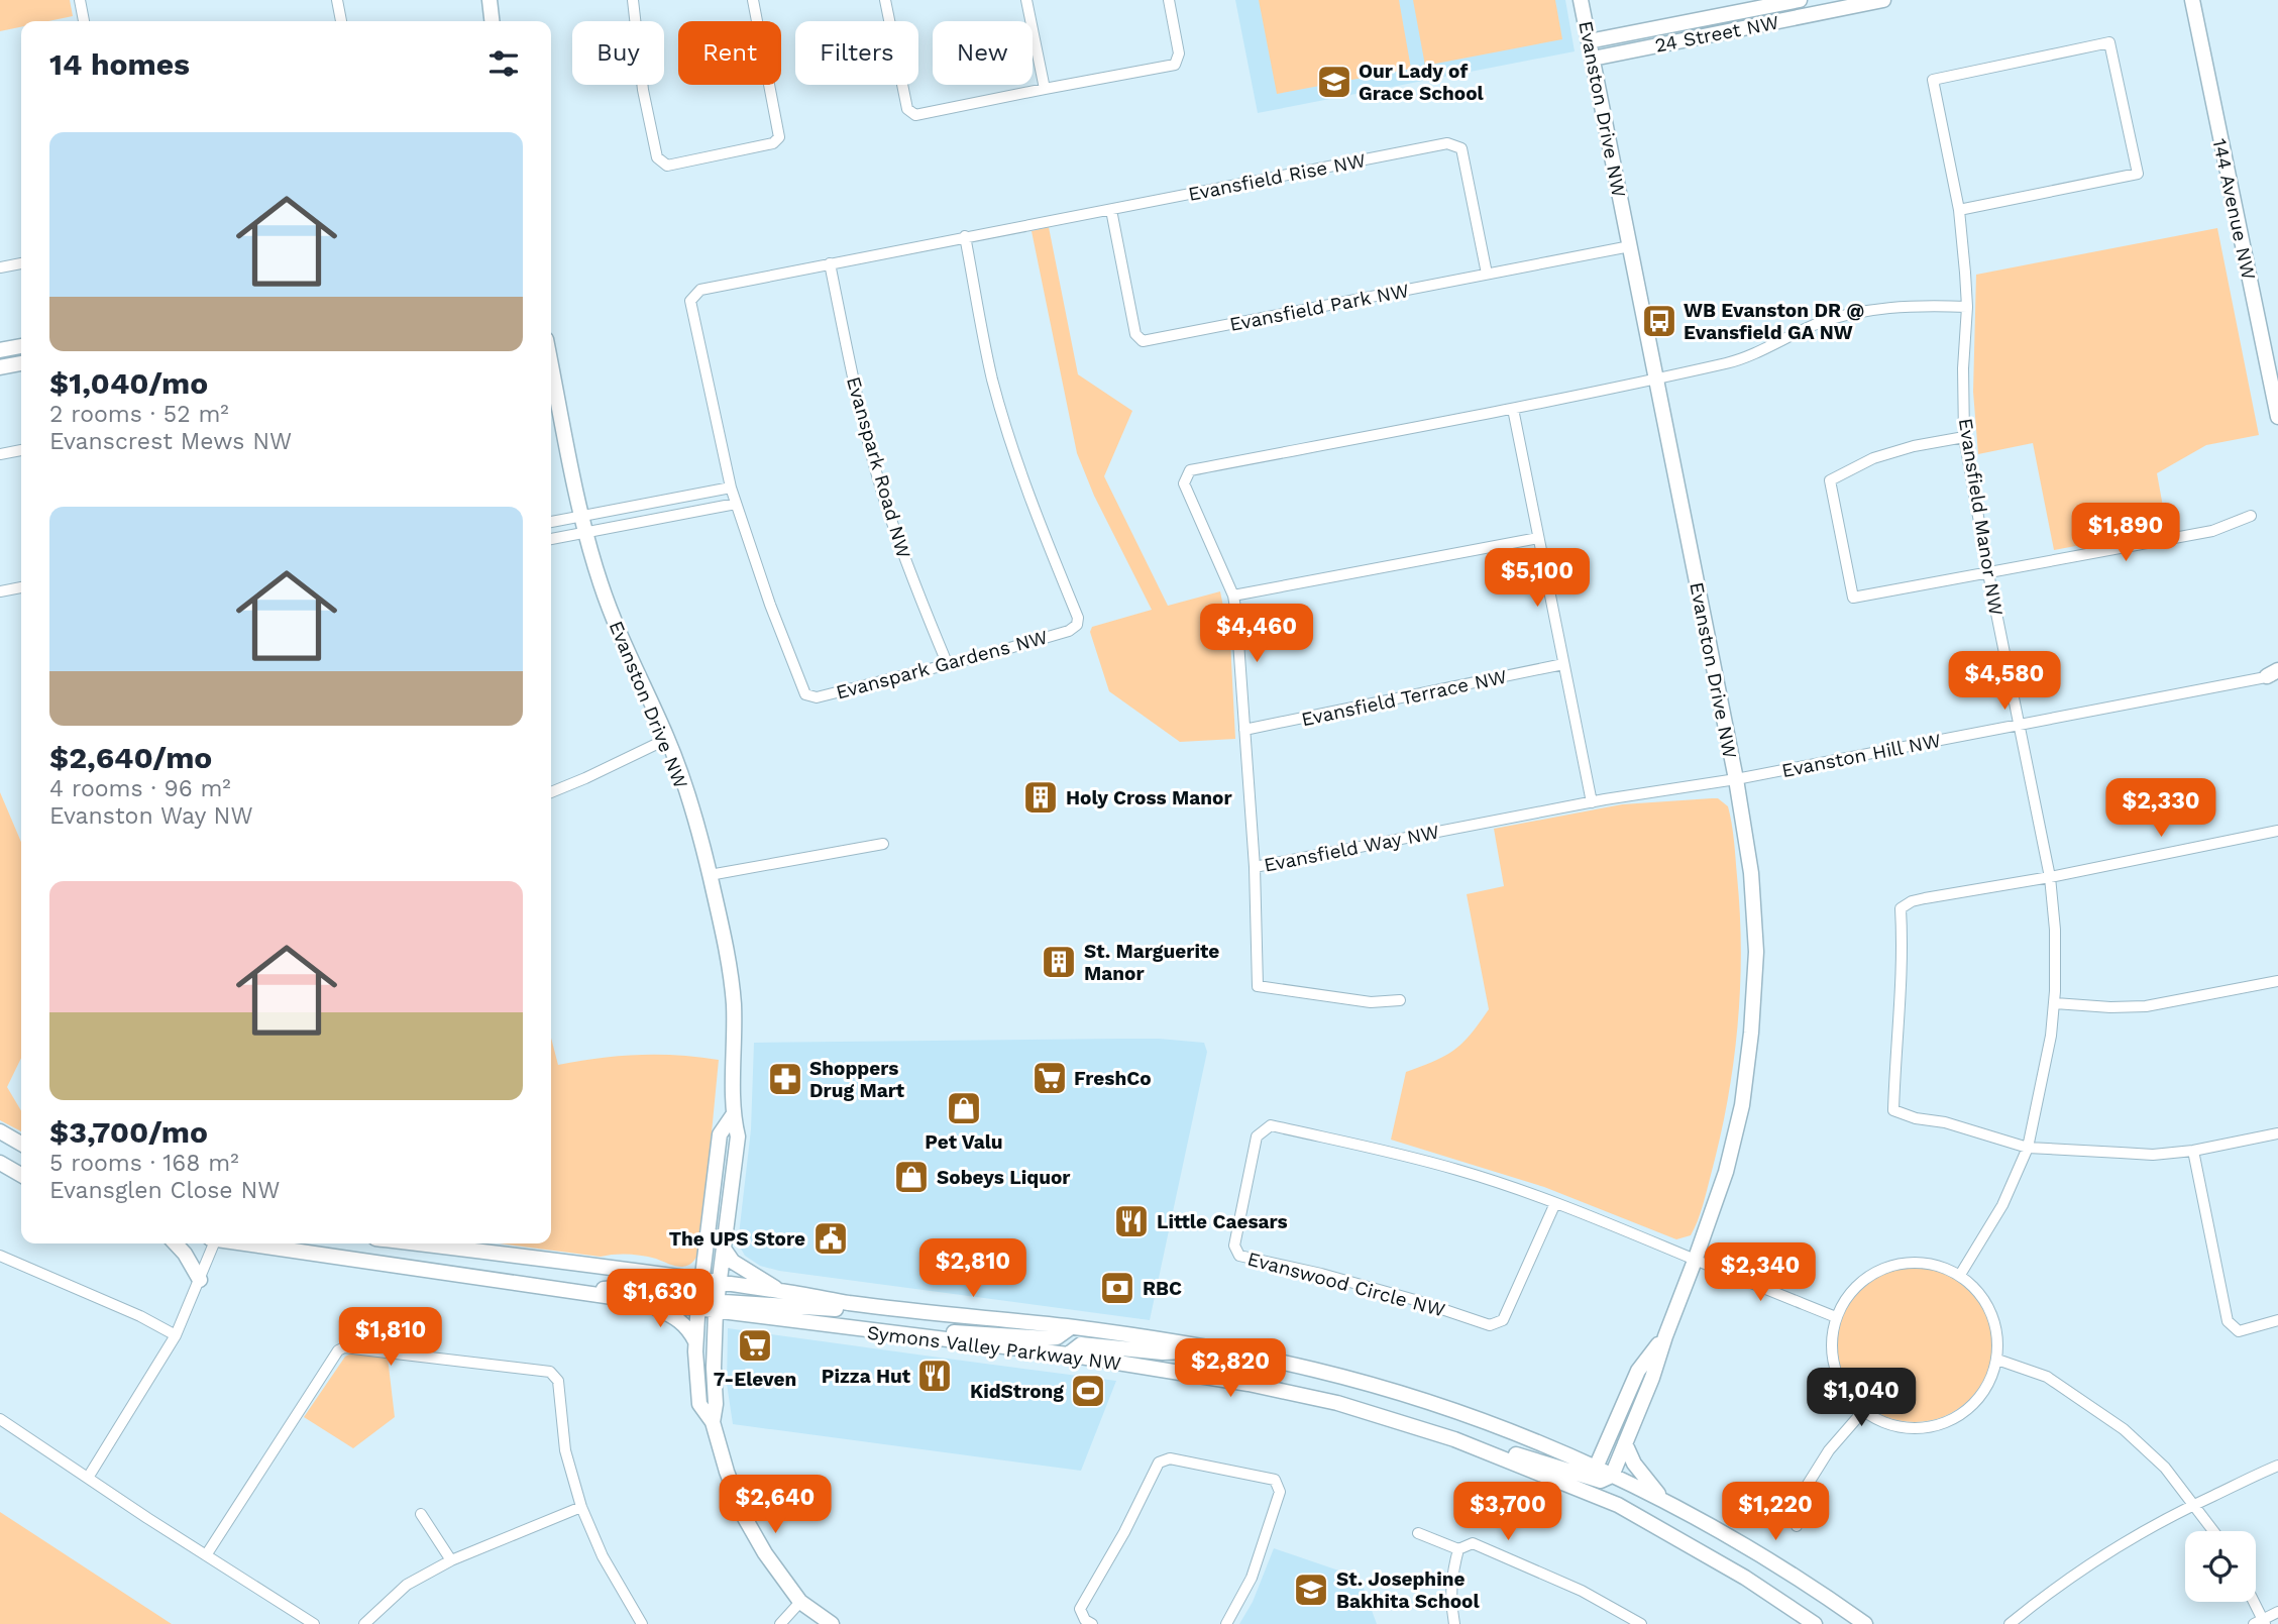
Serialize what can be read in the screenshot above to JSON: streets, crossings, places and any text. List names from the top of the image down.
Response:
{
  "streets": {
    "main road": [
      "24 Street NW",
      "Evanston Drive NW",
      "144 Avenue NW",
      "Symons Valley Parkway NW"
    ],
    "street": [
      "Evansfield Rise NW",
      "Evansfield Park NW",
      "Evanspark Road NW",
      "Evansfield Manor NW",
      "Evanspark Gardens NW",
      "Evansfield Terrace NW",
      "Evanston Hill NW",
      "Evansfield Way NW",
      "Evanswood Circle NW"
    ]
  },
  "crossings": [
    ["24 Street NW", "Evanston Drive NW"],
    ["Evanston Drive NW", "Evansfield Park NW"],
    ["Evanston Drive NW", "Evanston Hill NW"],
    ["Evanston Drive NW", "Evansfield Way NW"],
    ["Evanston Drive NW", "Evanswood Circle NW"],
    ["Evanston Drive NW", "Symons Valley Parkway NW"],
    ["Evansfield Rise NW", "Evansfield Park NW"],
    ["Evansfield Rise NW", "Evanspark Gardens NW"],
    ["Evanspark Road NW", "Evanspark Gardens NW"],
    ["Evansfield Manor NW", "Evanston Hill NW"],
    ["Evansfield Manor NW", "Evansfield Way NW"],
    ["Evansfield Manor NW", "Evanswood Circle NW"],
    ["Evansfield Terrace NW", "Evansfield Way NW"],
    ["Evanston Hill NW", "Evansfield Way NW"]
  ],
  "places": {
    "school or university": ["Our Lady of Grace School", "St. Josephine Bakhita School"],
    "bus stop": ["WB Evanston DR @ Evansfield GA NW"],
    "building": ["Holy Cross Manor", "St. Marguerite Manor"],
    "supermarket": ["FreshCo", "7-Eleven"],
    "pharmacy": ["Shoppers Drug Mart"],
    "shop": ["Pet Valu", "Sobeys Liquor"],
    "restaurant": ["Little Caesars", "Pizza Hut"],
    "public building": ["The UPS Store"],
    "bank": ["RBC"],
    "sports": ["KidStrong"]
  },
  "page": {
    "chip": [
      "Buy",
      "Rent",
      "Filters",
      "New"
    ],
    "heading": "14 homes",
    "list": [
      {
        "name": "$1,040/mo",
        "note": "2 rooms · 52 m² · Evanscrest Mews NW"
      },
      {
        "name": "$2,640/mo",
        "note": "4 rooms · 96 m² · Evanston Way NW"
      },
      {
        "name": "$3,700/mo",
        "note": "5 rooms · 168 m² · Evansglen Close NW"
      }
    ],
    "price": [
      "$1,890",
      "$5,100",
      "$4,460",
      "$4,580",
      "$2,330",
      "$2,810",
      "$2,340",
      "$1,630",
      "$1,810",
      "$2,820",
      "$1,040",
      "$2,640",
      "$3,700",
      "$1,220"
    ]
  }
}
